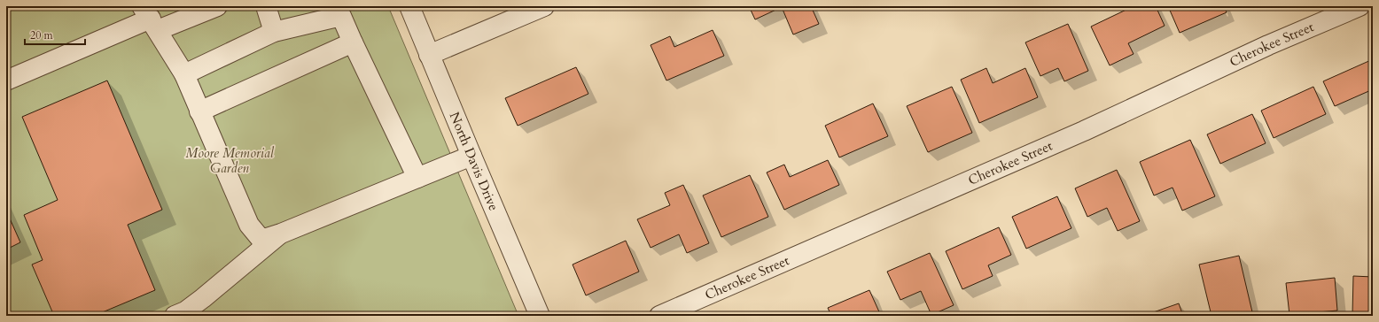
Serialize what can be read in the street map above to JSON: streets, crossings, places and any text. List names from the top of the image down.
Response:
{
  "streets": {
    "street": ["Cherokee Street", "North Davis Drive"]
  },
  "parks": ["Moore Memorial Garden"],
  "scale_bar": "20 m"
}
